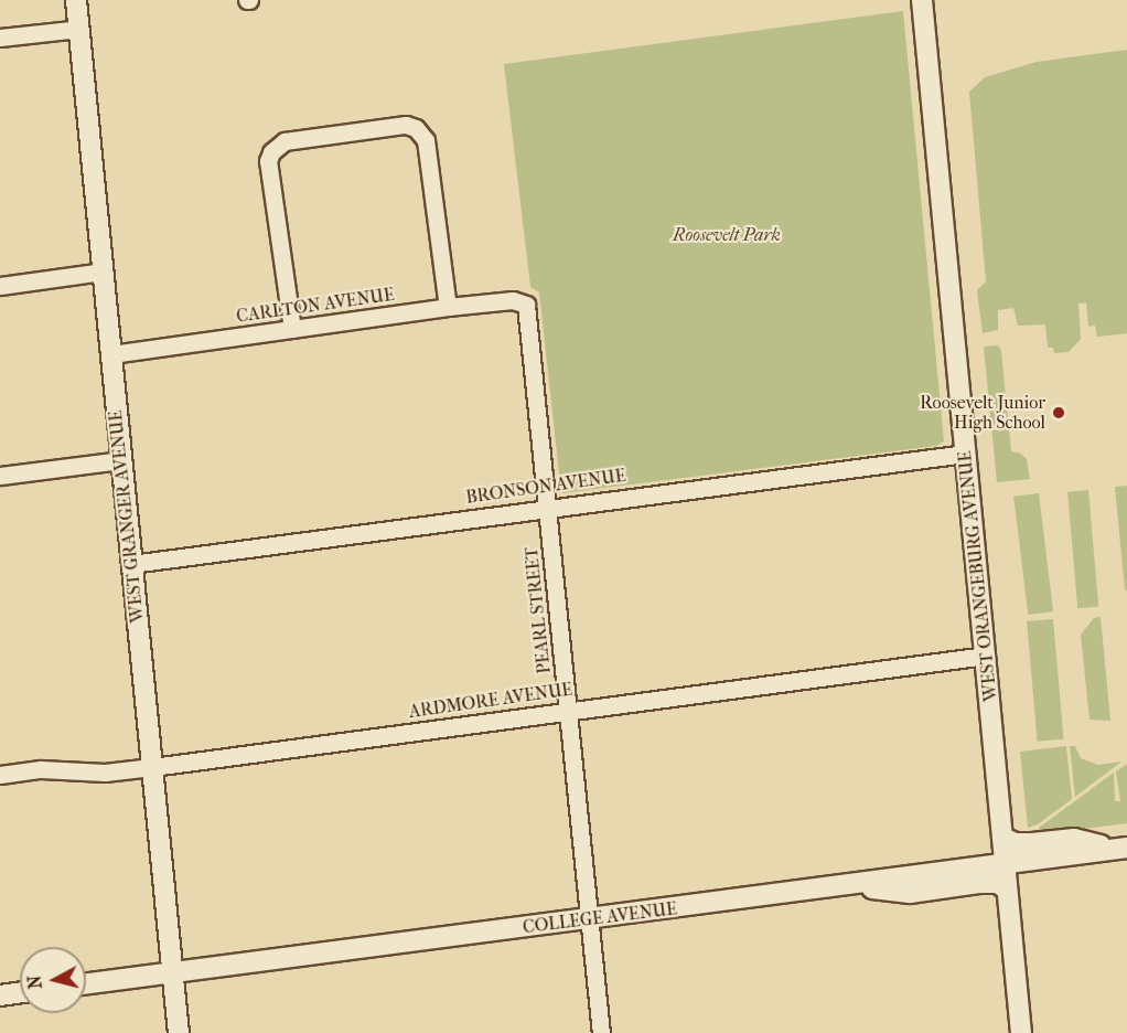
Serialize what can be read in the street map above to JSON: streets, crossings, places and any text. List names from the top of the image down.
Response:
{
  "streets": {
    "street": [
      "CARLTON AVENUE",
      "BRONSON AVENUE",
      "WEST GRANGER AVENUE",
      "WEST ORANGEBURG AVENUE",
      "PEARL STREET",
      "ARDMORE AVENUE",
      "COLLEGE AVENUE"
    ]
  },
  "crossings": [
    ["CARLTON AVENUE", "WEST GRANGER AVENUE"],
    ["CARLTON AVENUE", "PEARL STREET"],
    ["BRONSON AVENUE", "WEST GRANGER AVENUE"],
    ["BRONSON AVENUE", "WEST ORANGEBURG AVENUE"],
    ["BRONSON AVENUE", "PEARL STREET"],
    ["WEST GRANGER AVENUE", "ARDMORE AVENUE"],
    ["WEST GRANGER AVENUE", "COLLEGE AVENUE"],
    ["WEST ORANGEBURG AVENUE", "ARDMORE AVENUE"],
    ["WEST ORANGEBURG AVENUE", "COLLEGE AVENUE"],
    ["PEARL STREET", "ARDMORE AVENUE"],
    ["PEARL STREET", "COLLEGE AVENUE"]
  ],
  "parks": ["Roosevelt Park"],
  "places": ["Roosevelt Junior High School"],
  "north": "left"
}
